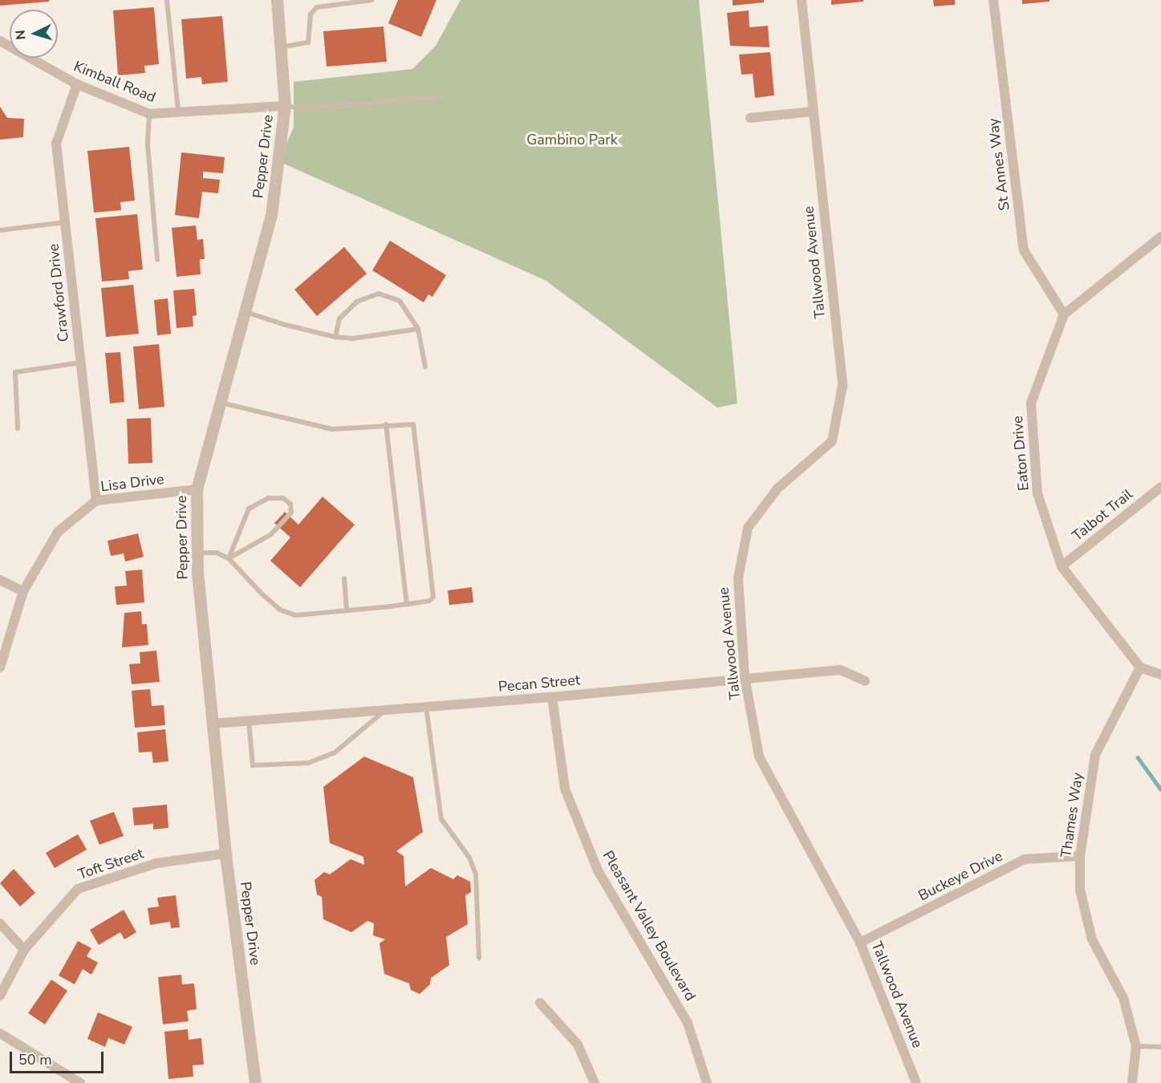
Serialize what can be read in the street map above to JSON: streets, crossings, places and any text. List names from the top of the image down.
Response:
{
  "streets": {
    "street": [
      "Kimball Road",
      "Pepper Drive",
      "St Annes Way",
      "Tallwood Avenue",
      "Crawford Drive",
      "Eaton Drive",
      "Lisa Drive",
      "Talbot Trail",
      "Pecan Street",
      "Thames Way",
      "Toft Street",
      "Buckeye Drive",
      "Pleasant Valley Boulevard"
    ]
  },
  "crossings": [
    ["Kimball Road", "Pepper Drive"],
    ["Kimball Road", "Crawford Drive"],
    ["Pepper Drive", "Lisa Drive"],
    ["Pepper Drive", "Pecan Street"],
    ["Pepper Drive", "Toft Street"],
    ["St Annes Way", "Eaton Drive"],
    ["Tallwood Avenue", "Pecan Street"],
    ["Tallwood Avenue", "Buckeye Drive"],
    ["Crawford Drive", "Lisa Drive"],
    ["Eaton Drive", "Talbot Trail"],
    ["Eaton Drive", "Thames Way"],
    ["Pecan Street", "Pleasant Valley Boulevard"],
    ["Thames Way", "Buckeye Drive"]
  ],
  "parks": ["Gambino Park"],
  "scale_bar": "50 m",
  "north": "left"
}
